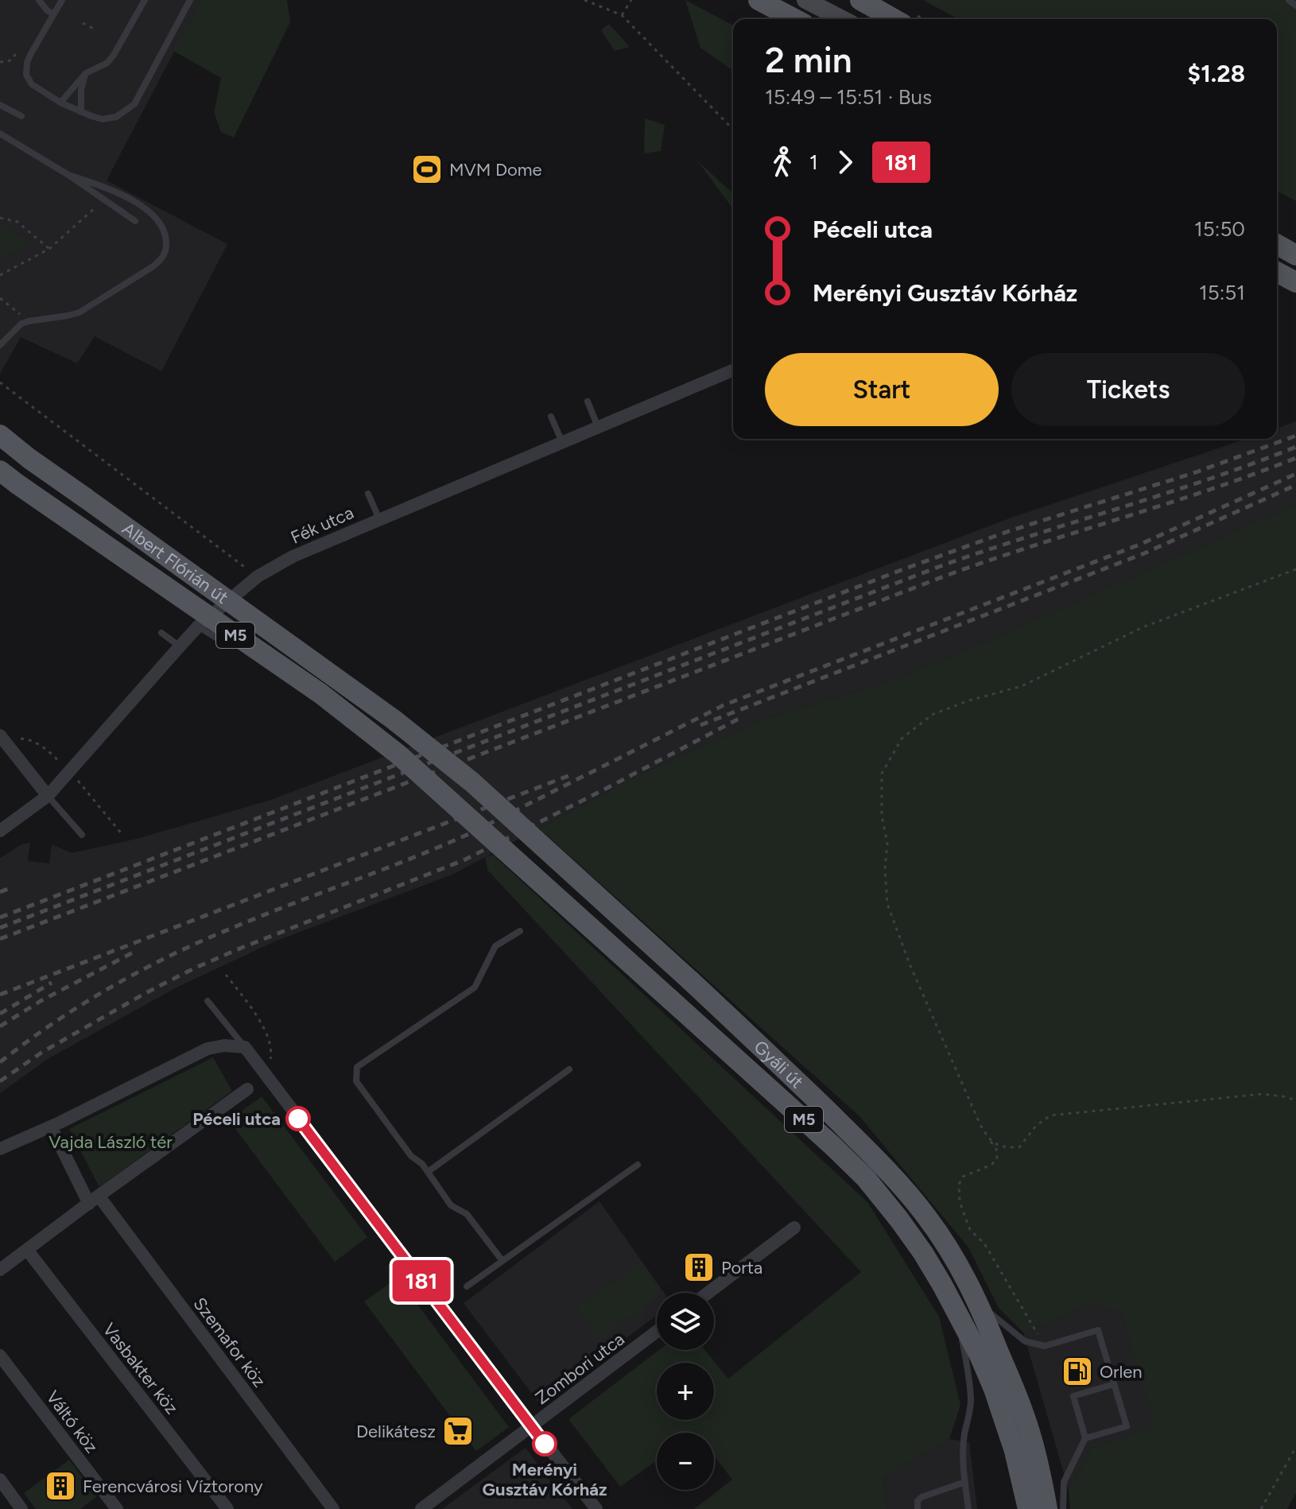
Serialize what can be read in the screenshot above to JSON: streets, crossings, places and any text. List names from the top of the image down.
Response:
{
  "streets": {
    "main road": ["Albert Flórián út", "M5", "Gyáli út"],
    "street": [
      "Fék utca",
      "Szemafor köz",
      "Vasbakter köz",
      "Zombori utca",
      "Váltó köz"
    ]
  },
  "crossings": [
    ["Albert Flórián út", "Gyáli út"]
  ],
  "parks": ["Vajda László tér"],
  "places": {
    "sports": ["MVM Dome"],
    "other": ["Péceli utca", "Merényi Gusztáv Kórház"],
    "building": ["Porta", "Ferencvárosi Víztorony"],
    "fuel station": ["Orlen"],
    "supermarket": ["Delikátesz"]
  },
  "lines": ["bus line 181"],
  "page": {
    "on_map": "181",
    "heading": ["2 min", "15:49 – 15:51 · Bus", "$1.28"],
    "legs": ["1", "181"],
    "list": [
      {
        "name": "Péceli utca",
        "value": "15:50"
      },
      {
        "name": "Merényi Gusztáv Kórház",
        "value": "15:51"
      }
    ],
    "buttons": ["Start", "Tickets"],
    "map_buttons": ["+", "−"]
  }
}
